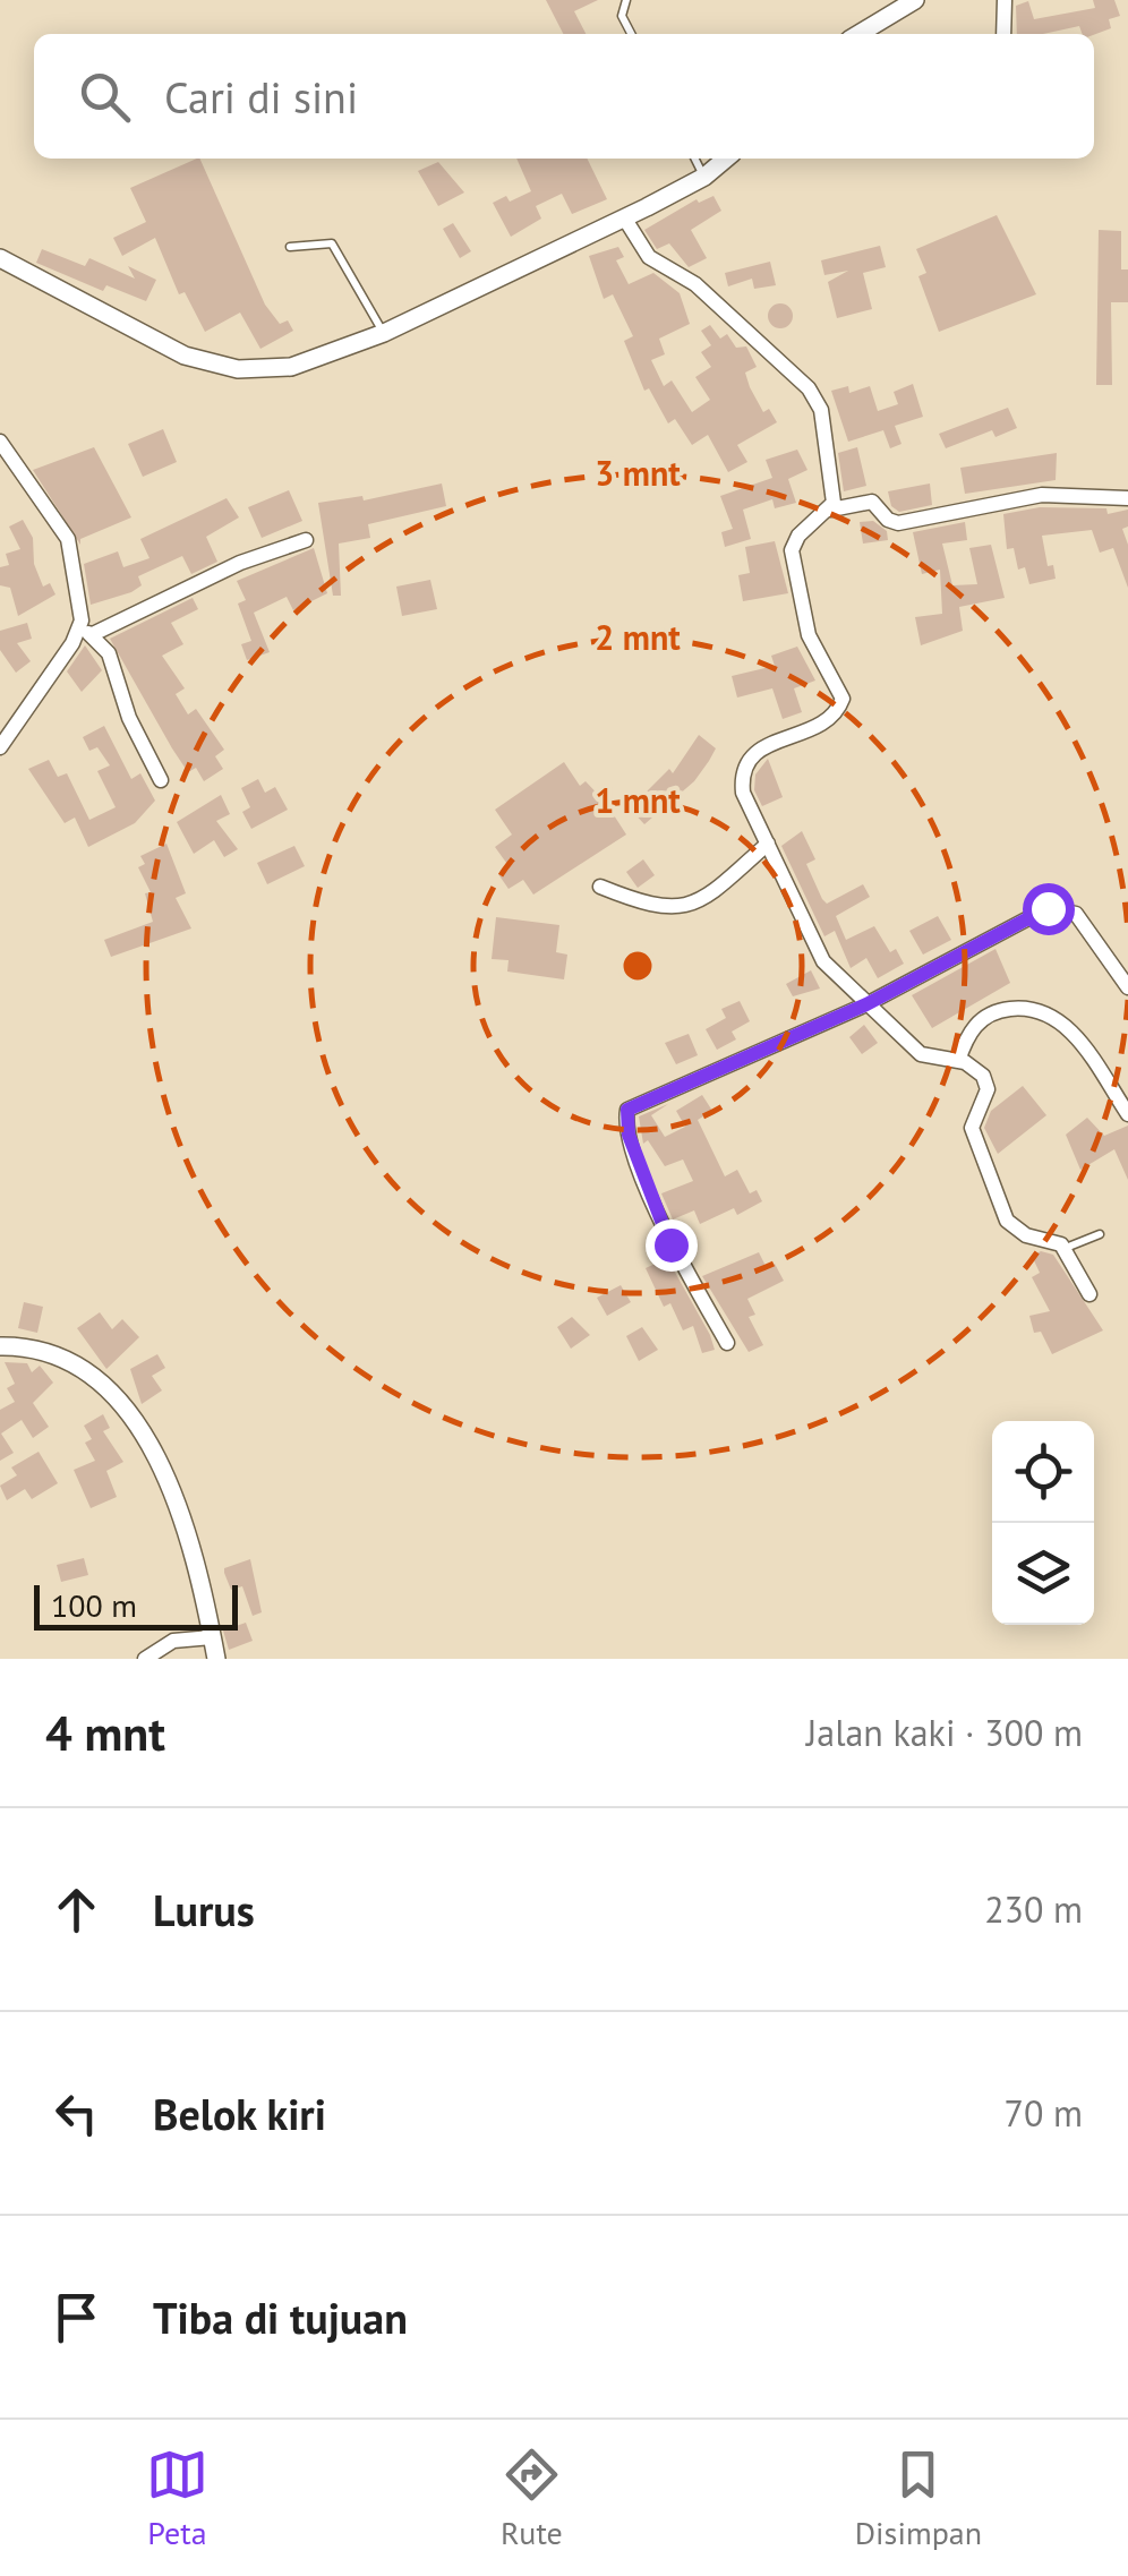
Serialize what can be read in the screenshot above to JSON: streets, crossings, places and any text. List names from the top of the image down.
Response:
{
  "scale_bar": "100 m",
  "page": {
    "search": "Cari di sini",
    "scale": "100 m",
    "heading": ["4 mnt", "Jalan kaki · 300 m"],
    "list": [
      ["Lurus", "230 m"],
      ["Belok kiri", "70 m"],
      "Tiba di tujuan"
    ],
    "nav": ["Peta", "Rute", "Disimpan"]
  },
  "rings": ["3 mnt", "2 mnt", "1 mnt"]
}
